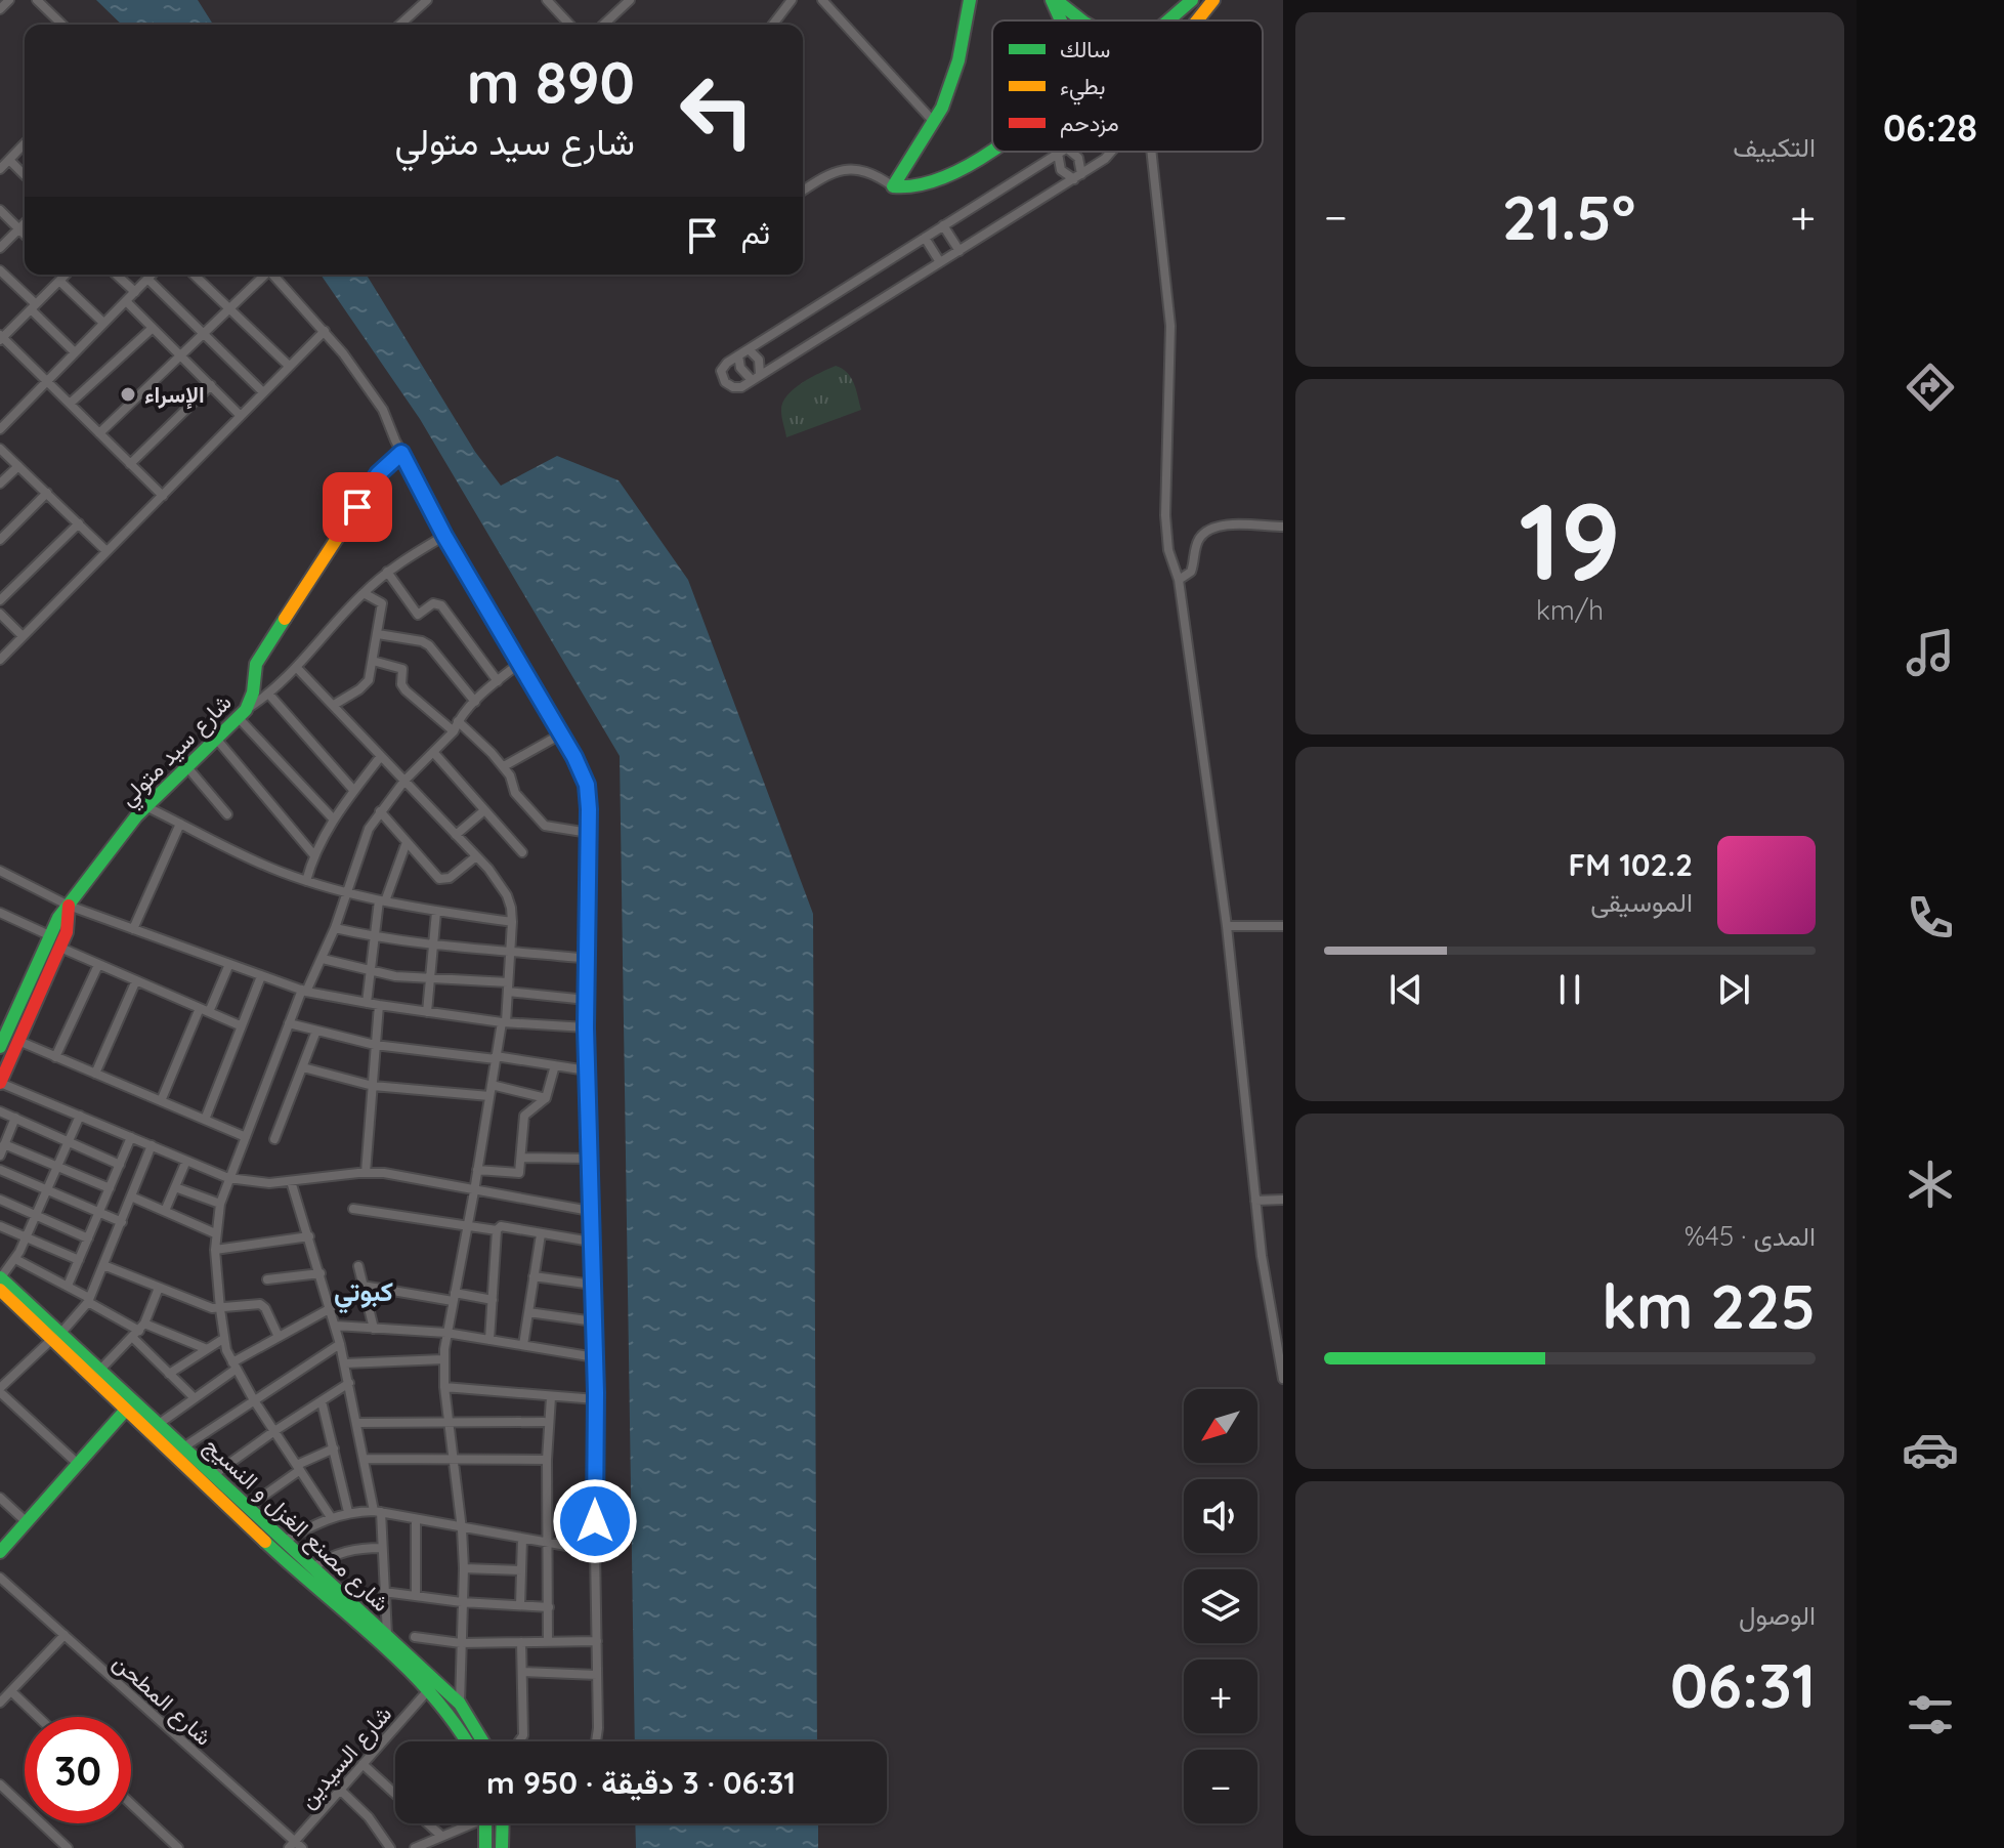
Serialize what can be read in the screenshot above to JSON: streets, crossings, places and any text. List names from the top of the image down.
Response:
{
  "streets": {
    "street": [
      "شارع سيد متولي",
      "شارع مصنع الغزل و النسيج",
      "شارع المطحن",
      "شارع السيدين"
    ]
  },
  "crossings": [
    ["شارع مصنع الغزل و النسيج", "شارع السيدين"],
    ["شارع المطحن", "شارع السيدين"]
  ],
  "districts": ["كبوتي"],
  "places": ["الإسراء"],
  "legend": ["سالك", "بطيء", "مزدحم"],
  "north": "bottom left",
  "page": {
    "tabs": "06:28",
    "tile": [
      "التكييف",
      ["19", "km/h"],
      ["المدى · 45%", "225 km"],
      ["الوصول", "06:31"]
    ],
    "turn": ["890 m", "شارع سيد متولي"],
    "heat": ["−", "21.5°", "+"],
    "then": "ثم",
    "song": ["102.2 FM", "الموسيقى"],
    "map_buttons": ["+", "−"],
    "limit": "30",
    "trip": "06:31 · 3 دقيقة · 950 m"
  }
}
